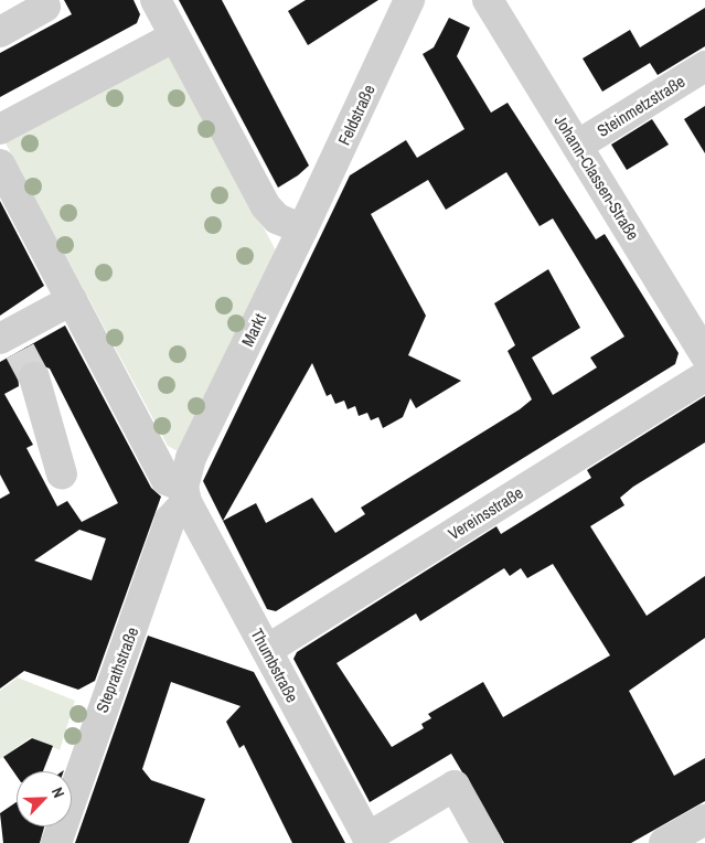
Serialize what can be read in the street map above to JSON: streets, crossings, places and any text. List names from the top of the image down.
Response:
{
  "streets": {
    "street": [
      "Steinmetzstraße",
      "Feldstraße",
      "Johann-Classen-Straße",
      "Markt",
      "Vereinsstraße",
      "Thumbstraße",
      "Steprathstraße"
    ]
  },
  "crossings": [
    ["Steinmetzstraße", "Johann-Classen-Straße"],
    ["Feldstraße", "Markt"],
    ["Markt", "Thumbstraße"],
    ["Markt", "Steprathstraße"],
    ["Vereinsstraße", "Thumbstraße"],
    ["Thumbstraße", "Steprathstraße"]
  ],
  "north": "top right"
}
